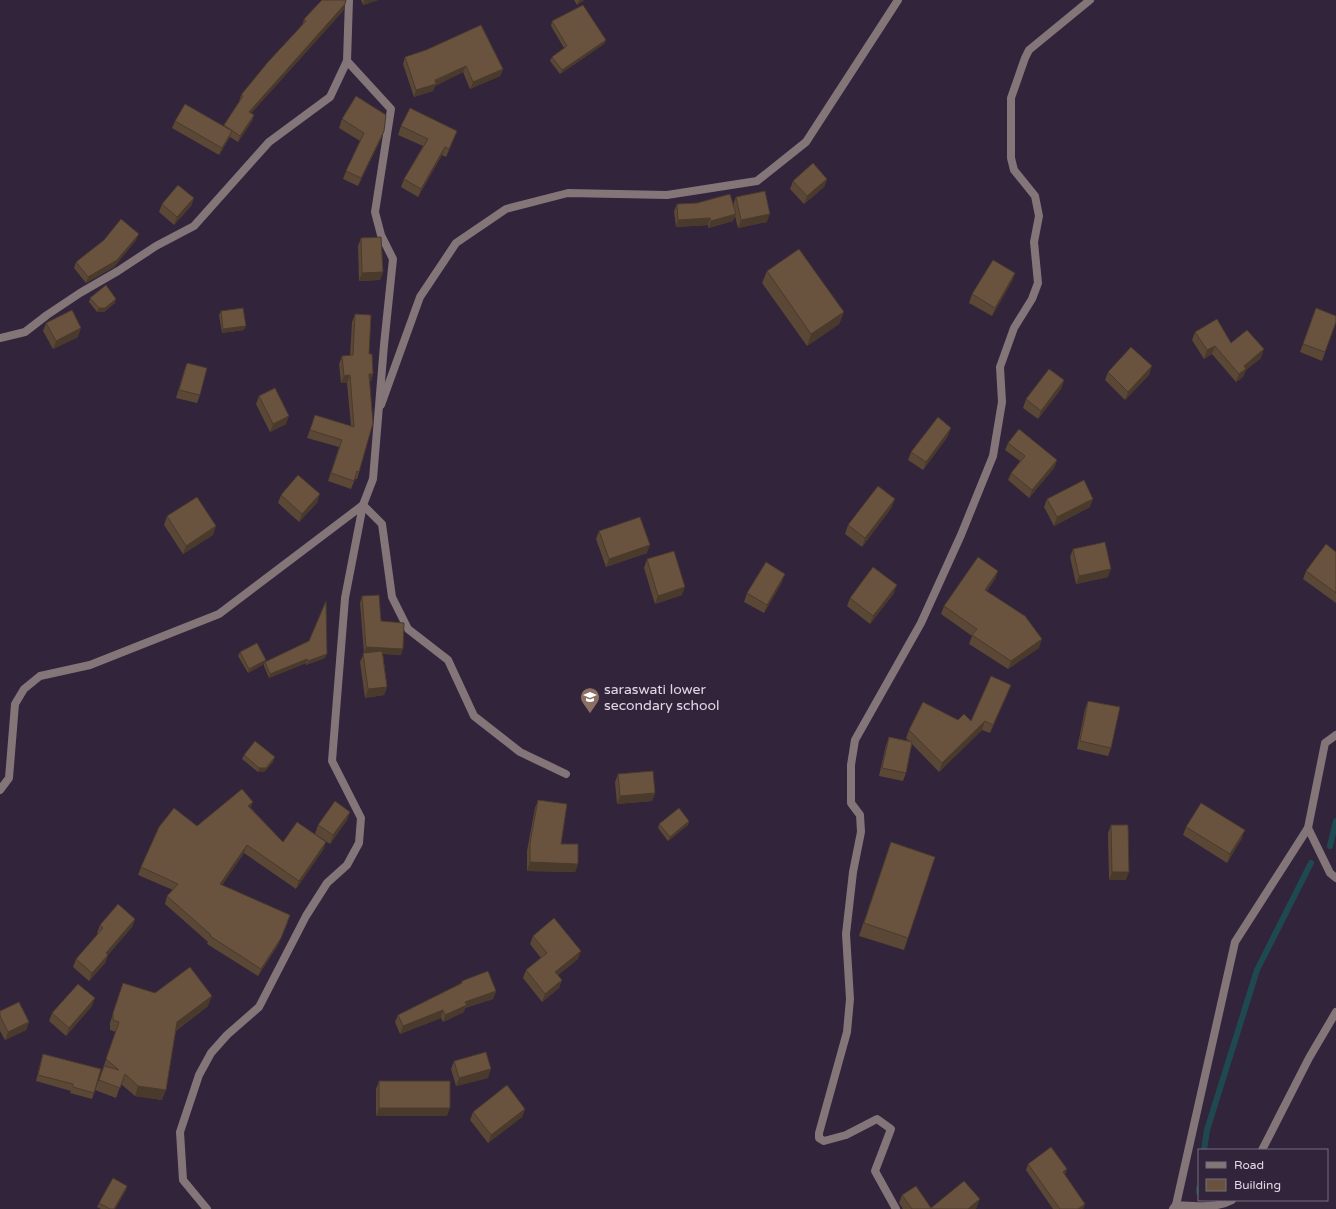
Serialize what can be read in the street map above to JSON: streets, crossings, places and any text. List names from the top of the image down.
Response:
{
  "places": {
    "school or university": ["saraswati lower secondary school"]
  },
  "legend": ["Road", "Building"]
}
